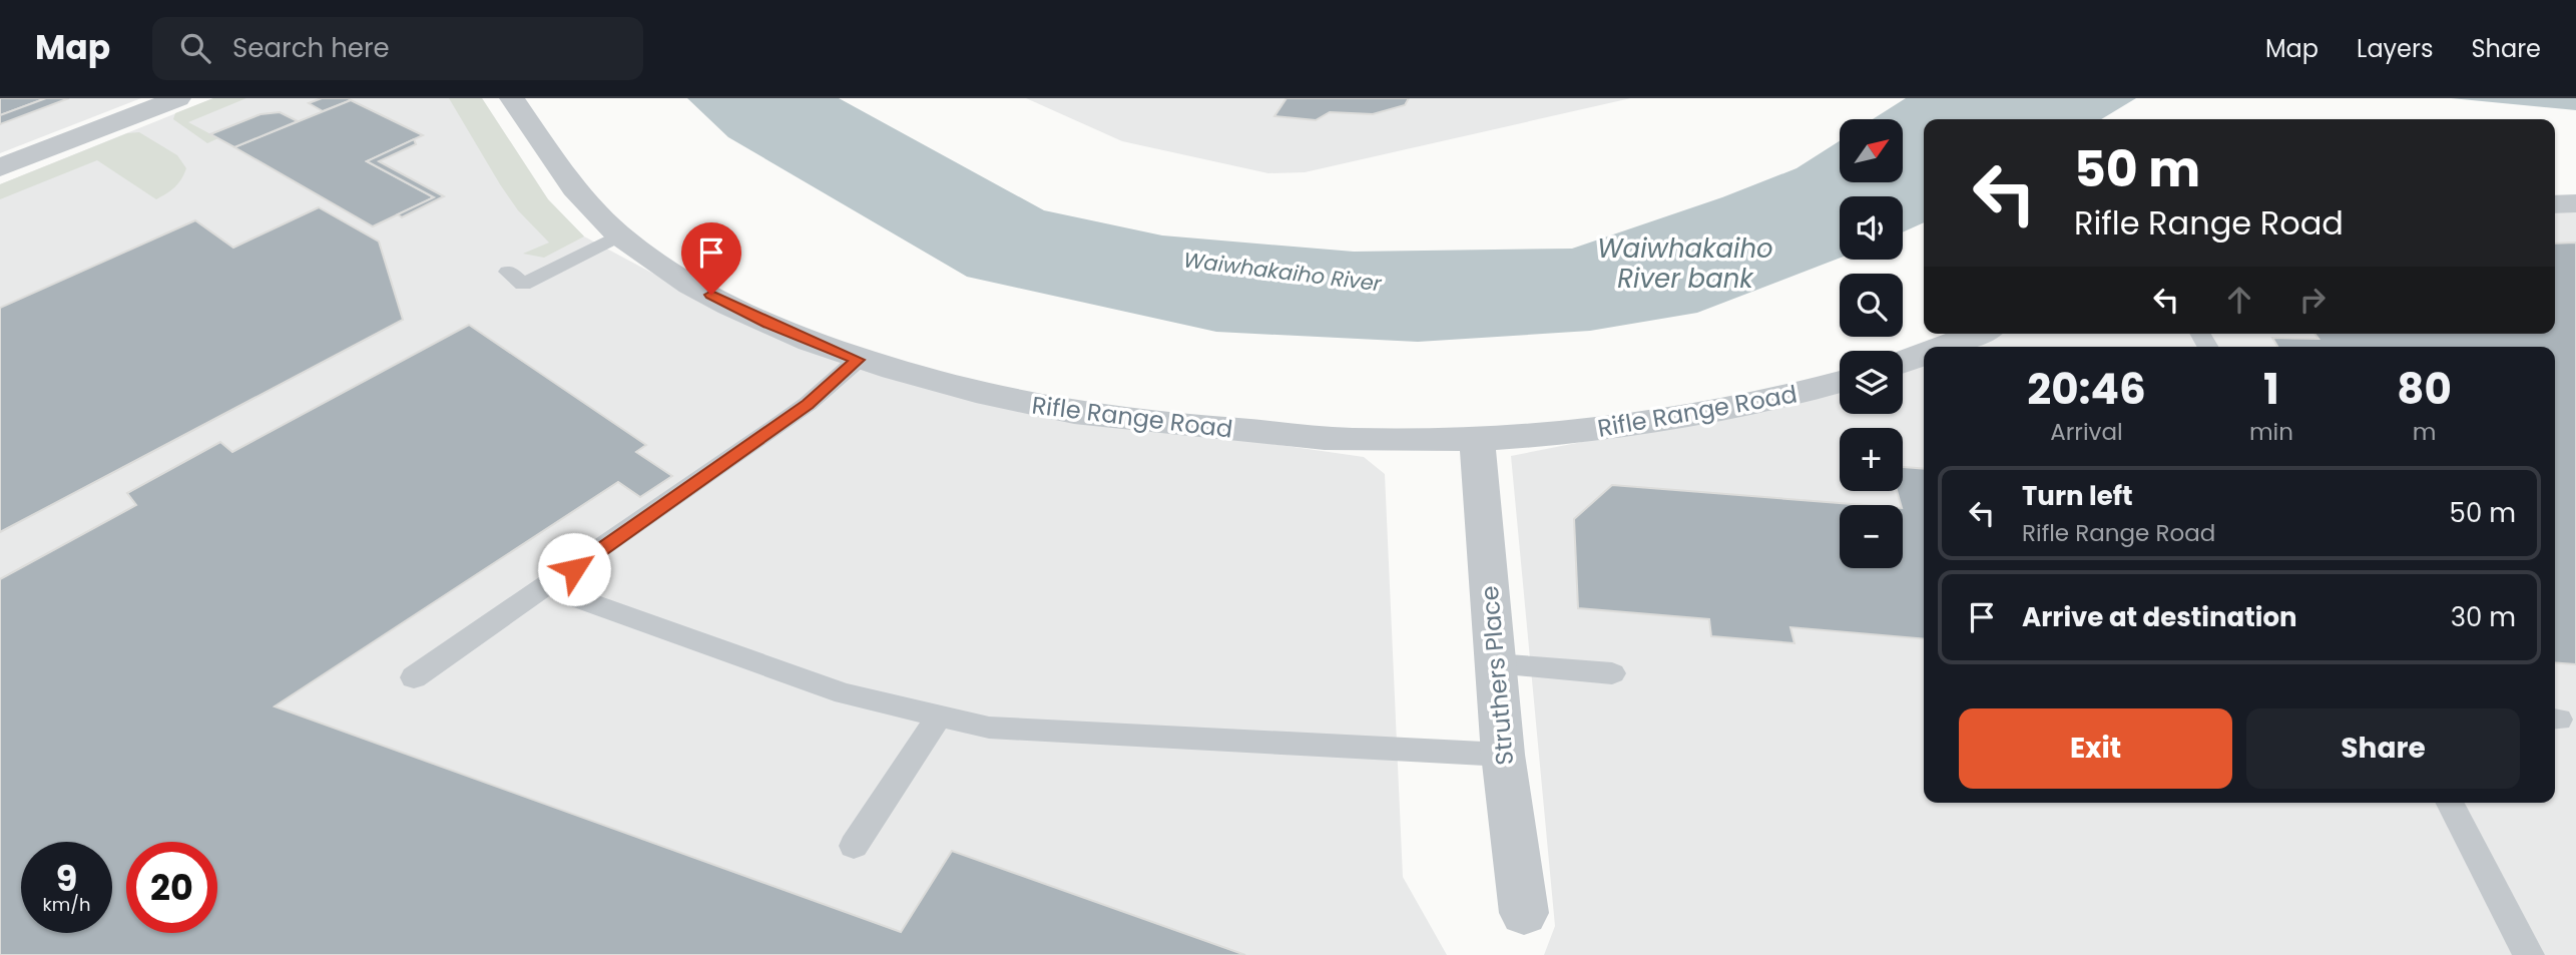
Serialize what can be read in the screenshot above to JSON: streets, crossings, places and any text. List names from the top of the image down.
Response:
{
  "streets": {
    "street": ["Rifle Range Road", "Struthers Place"]
  },
  "crossings": [
    ["Rifle Range Road", "Struthers Place"]
  ],
  "water": ["Waiwhakaiho River bank", "Waiwhakaiho River"],
  "north": "top right",
  "page": {
    "header": "Map",
    "search": "Search here",
    "nav": ["Map", "Layers", "Share"],
    "map_buttons": ["+", "−"],
    "turn": ["50 m", "Rifle Range Road"],
    "eta": [
      "20:46",
      "Arrival",
      "1",
      "min",
      "80",
      "m"
    ],
    "list": [
      {
        "name": "Turn left",
        "note": "Rifle Range Road",
        "value": "50 m"
      },
      {
        "name": "Arrive at destination",
        "value": "30 m"
      }
    ],
    "buttons": ["Exit", "Share"],
    "speed": "9 km/h",
    "limit": "20"
  }
}
